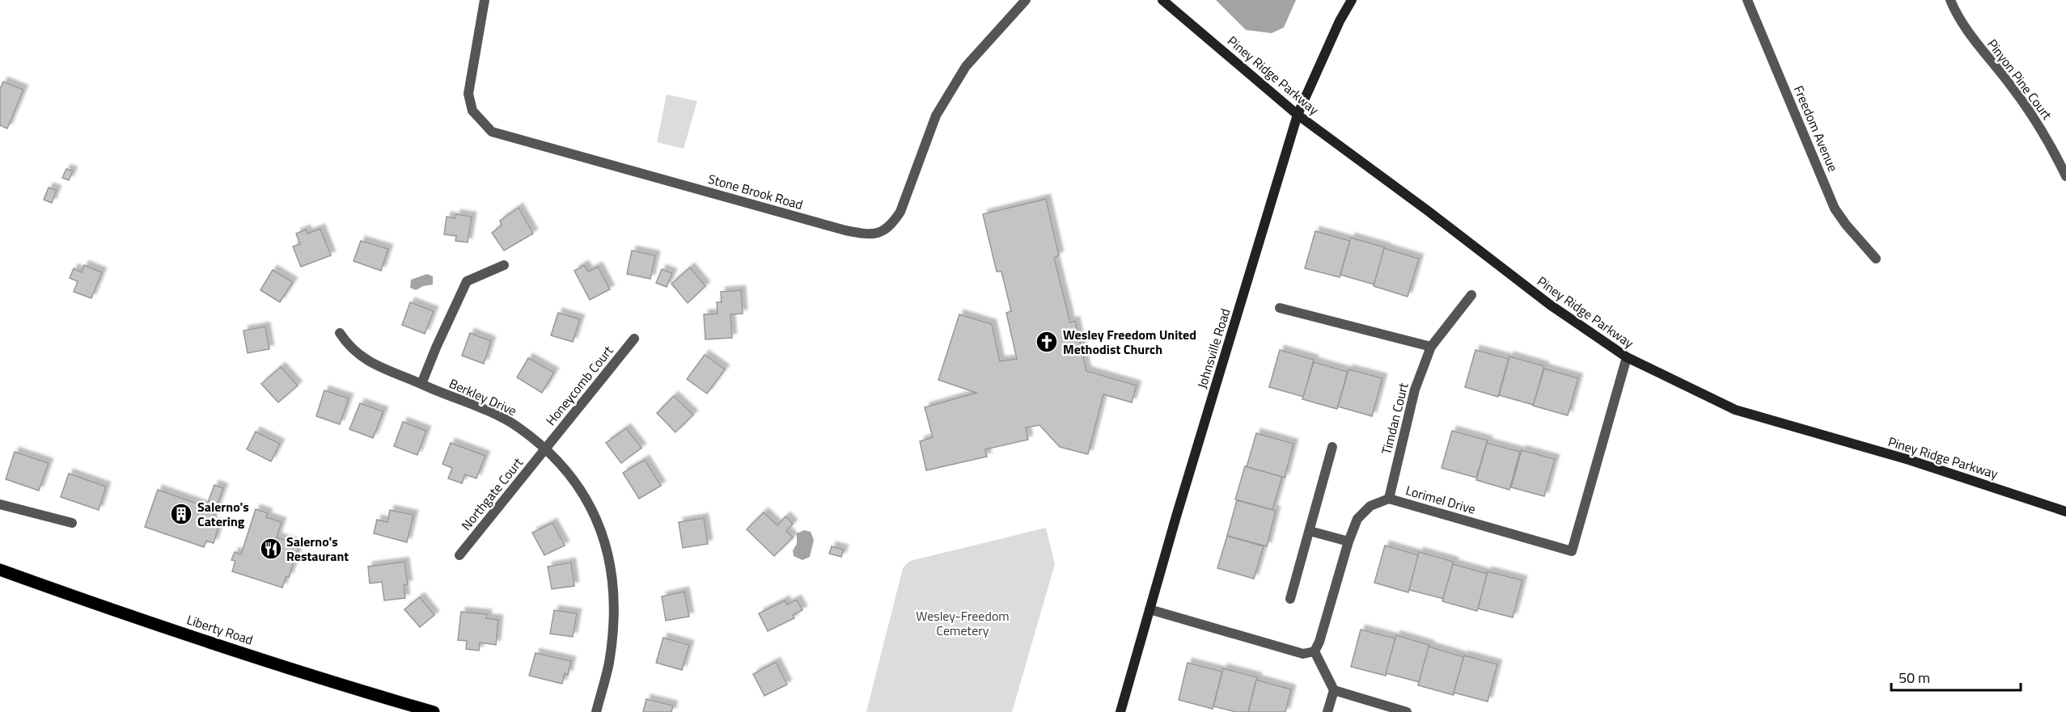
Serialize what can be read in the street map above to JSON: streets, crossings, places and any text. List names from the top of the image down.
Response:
{
  "streets": {
    "main road": ["Liberty Road"],
    "street": [
      "Piney Ridge Parkway",
      "Pinyon Pine Court",
      "Freedom Avenue",
      "Stone Brook Road",
      "Johnsville Road",
      "Honeycomb Court",
      "Berkley Drive",
      "Timdan Court",
      "Northgate Court",
      "Lorimel Drive"
    ]
  },
  "crossings": [
    ["Piney Ridge Parkway", "Johnsville Road"],
    ["Piney Ridge Parkway", "Lorimel Drive"],
    ["Honeycomb Court", "Berkley Drive"],
    ["Honeycomb Court", "Northgate Court"],
    ["Berkley Drive", "Northgate Court"],
    ["Timdan Court", "Lorimel Drive"]
  ],
  "parks": ["Wesley-Freedom Cemetery"],
  "places": {
    "church": ["Wesley Freedom United Methodist Church"],
    "building": ["Salerno's Catering"],
    "restaurant": ["Salerno's Restaurant"]
  },
  "scale_bar": "50 m"
}
